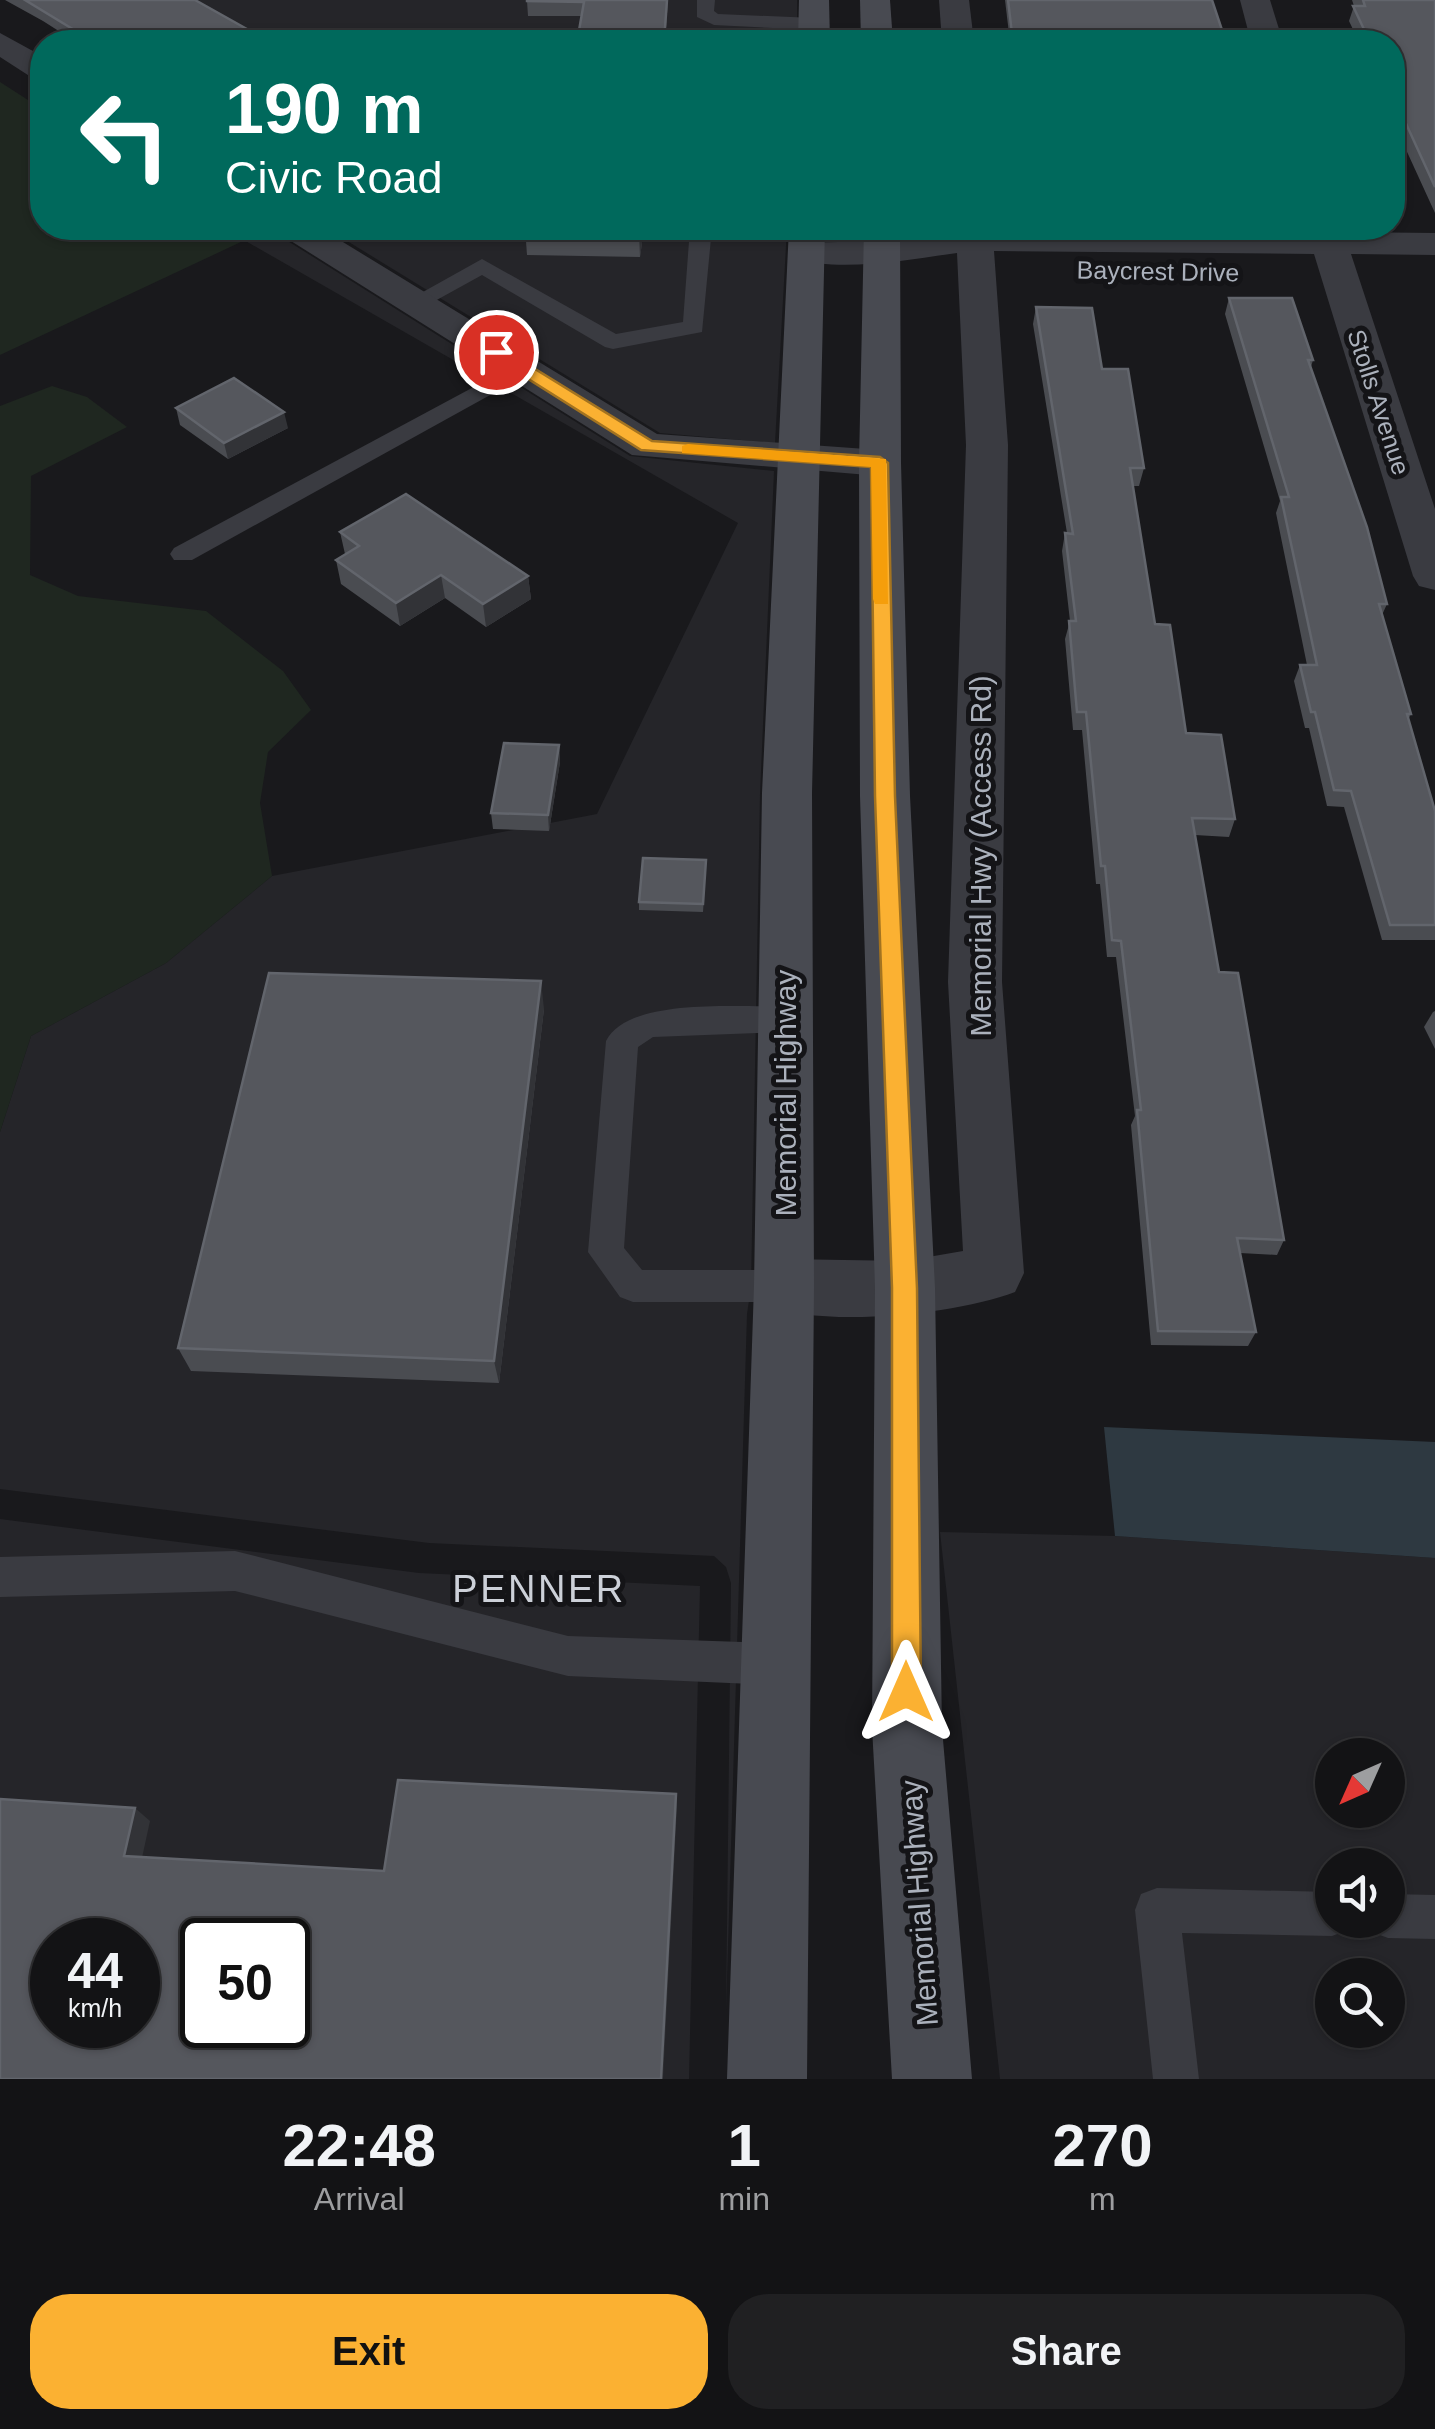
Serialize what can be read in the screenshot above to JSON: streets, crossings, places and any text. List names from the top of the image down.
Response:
{
  "streets": {
    "main road": ["Memorial Highway"],
    "street": ["Baycrest Drive", "Stolls Avenue", "Memorial Hwy (Access Rd)"]
  },
  "crossings": [
    ["Baycrest Drive", "Stolls Avenue"],
    ["Baycrest Drive", "Memorial Hwy (Access Rd)"],
    ["Baycrest Drive", "Memorial Highway"],
    ["Memorial Hwy (Access Rd)", "Memorial Highway"]
  ],
  "districts": ["PENNER"],
  "north": "bottom left",
  "page": {
    "turn": ["190 m", "Civic Road"],
    "speed": "44 km/h",
    "limit": "50",
    "eta": [
      "22:48",
      "Arrival",
      "1",
      "min",
      "270",
      "m"
    ],
    "buttons": ["Exit", "Share"]
  }
}
